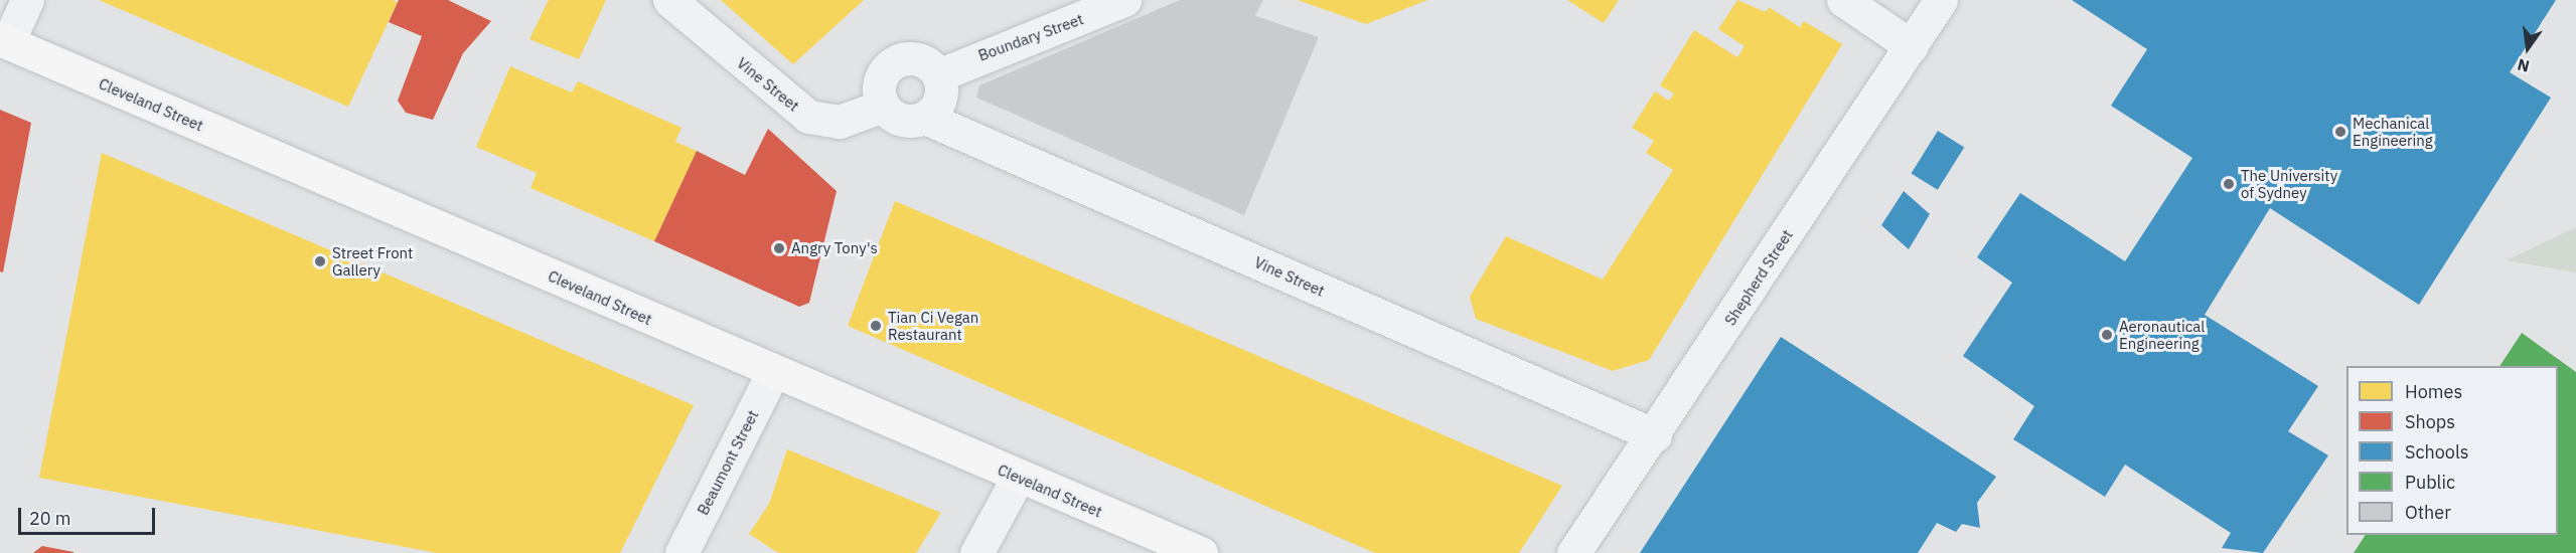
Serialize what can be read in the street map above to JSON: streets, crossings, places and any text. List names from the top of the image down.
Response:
{
  "streets": {
    "main road": ["Cleveland Street"],
    "street": [
      "Boundary Street",
      "Vine Street",
      "Shepherd Street",
      "Beaumont Street"
    ]
  },
  "crossings": [
    ["Boundary Street", "Vine Street"],
    ["Vine Street", "Shepherd Street"],
    ["Cleveland Street", "Beaumont Street"]
  ],
  "places": [
    "Mechanical Engineering",
    "The University of Sydney",
    "Angry Tony's",
    "Street Front Gallery",
    "Tian Ci Vegan Restaurant",
    "Aeronautical Engineering"
  ],
  "legend": [
    "Homes",
    "Shops",
    "Schools",
    "Public",
    "Other"
  ],
  "scale_bar": "20 m",
  "north": "bottom"
}
